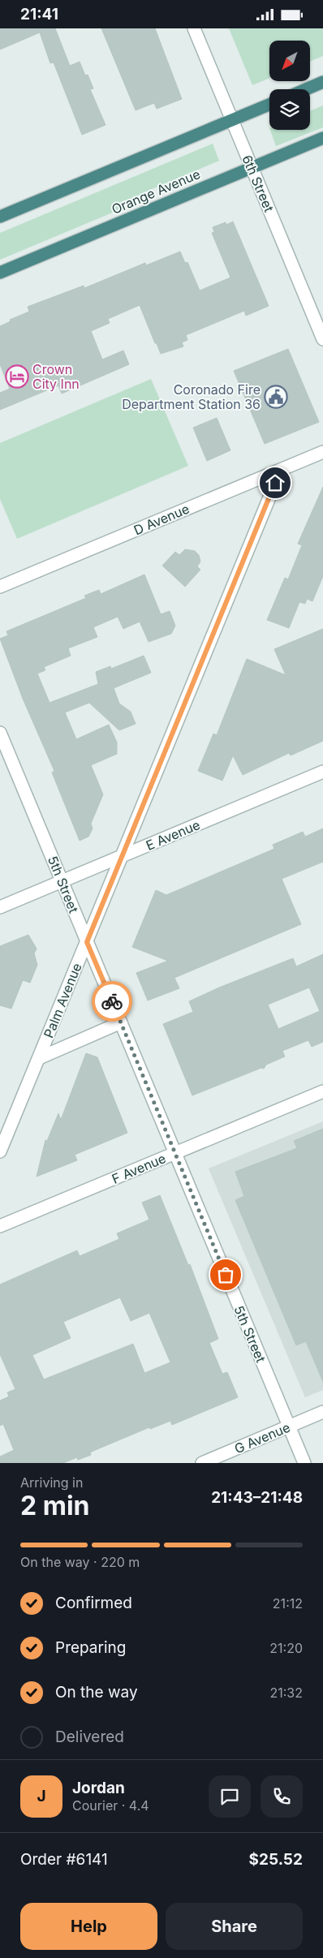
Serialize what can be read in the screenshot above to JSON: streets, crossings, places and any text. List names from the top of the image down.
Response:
{
  "streets": {
    "highway": ["Orange Avenue"],
    "street": [
      "6th Street",
      "D Avenue",
      "E Avenue",
      "5th Street",
      "Palm Avenue",
      "F Avenue",
      "G Avenue"
    ]
  },
  "crossings": [
    ["6th Street", "Orange Avenue"],
    ["D Avenue", "Palm Avenue"],
    ["E Avenue", "5th Street"],
    ["E Avenue", "Palm Avenue"],
    ["5th Street", "Palm Avenue"],
    ["5th Street", "F Avenue"],
    ["5th Street", "G Avenue"]
  ],
  "places": {
    "hotel": ["Crown City Inn"],
    "public building": ["Coronado Fire Department Station 36"]
  },
  "north": "bottom left",
  "page": {
    "status": "21:41",
    "heading": ["2 min", "Arriving in", "21:43–21:48"],
    "panel": [
      "Jordan",
      "Courier · 4.4",
      "Order #6141",
      "$25.52"
    ],
    "bar": "On the way · 220 m",
    "list": [
      ["Confirmed", "21:12"],
      ["Preparing", "21:20"],
      ["On the way", "21:32"],
      "Delivered"
    ],
    "round": "J",
    "buttons": ["Help", "Share"]
  }
}
